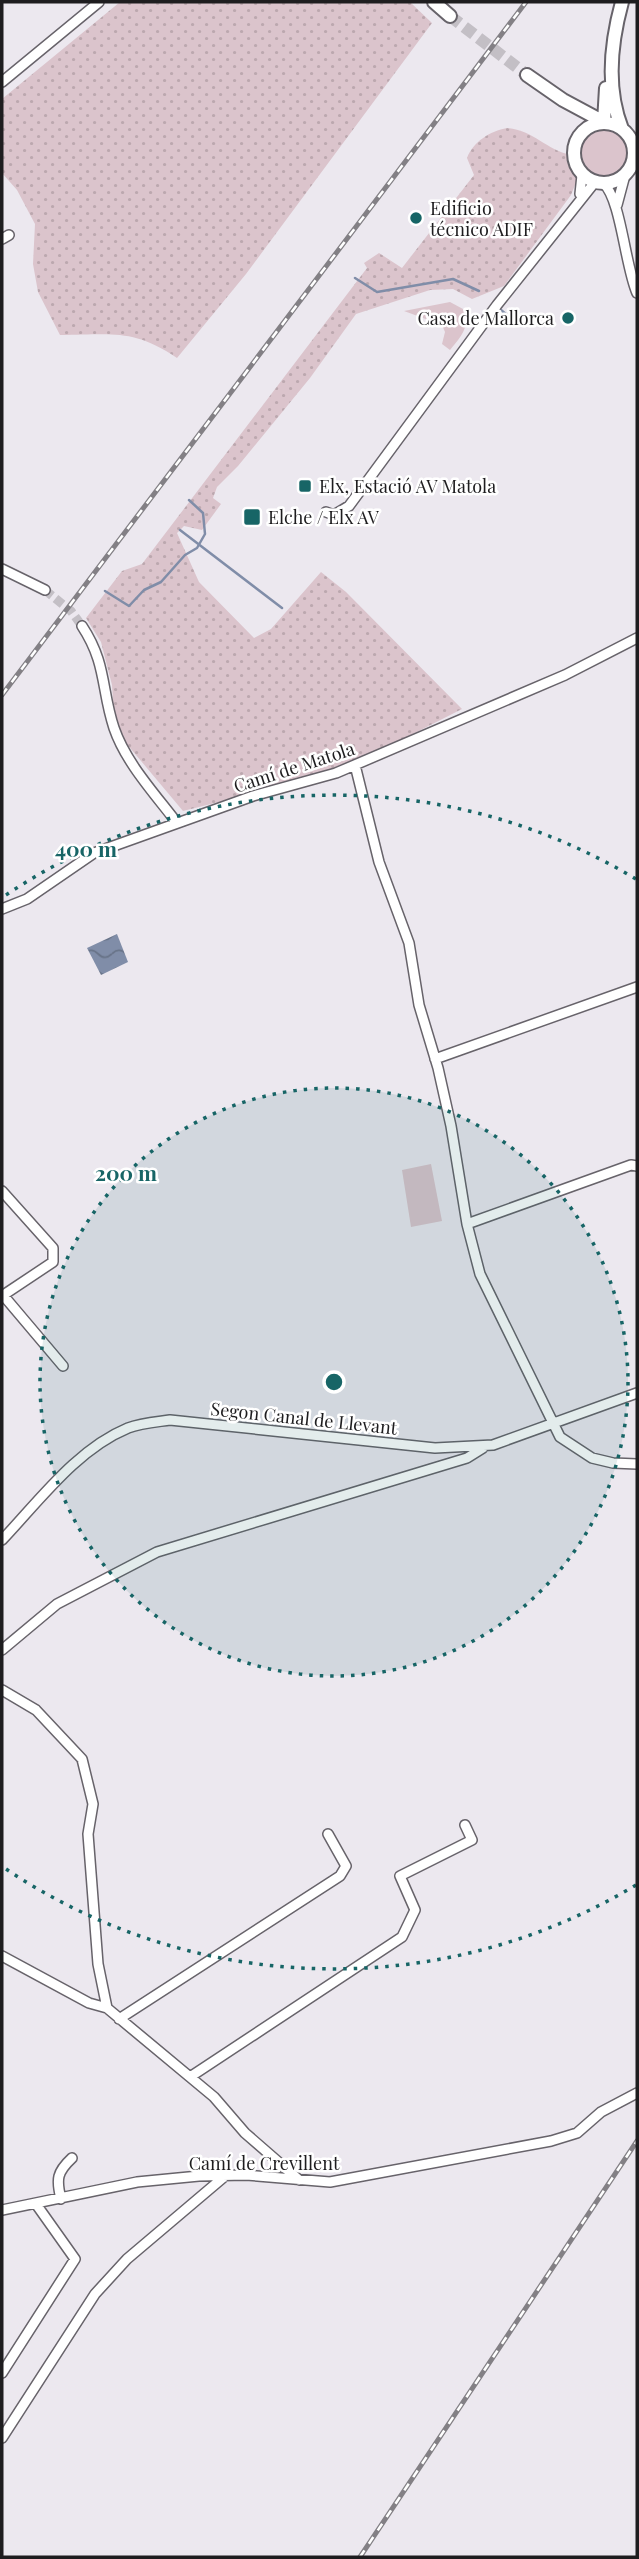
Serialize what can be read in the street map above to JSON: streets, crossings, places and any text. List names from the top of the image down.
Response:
{
  "streets": {
    "street": ["Camí de Matola", "Segon Canal de Llevant", "Camí de Crevillent"]
  },
  "places": {
    "other": ["Edificio técnico ADIF", "Casa de Mallorca"],
    "transit": ["Elx, Estació AV Matola", "Elche / Elx AV"]
  },
  "rings": ["400 m", "200 m"]
}
